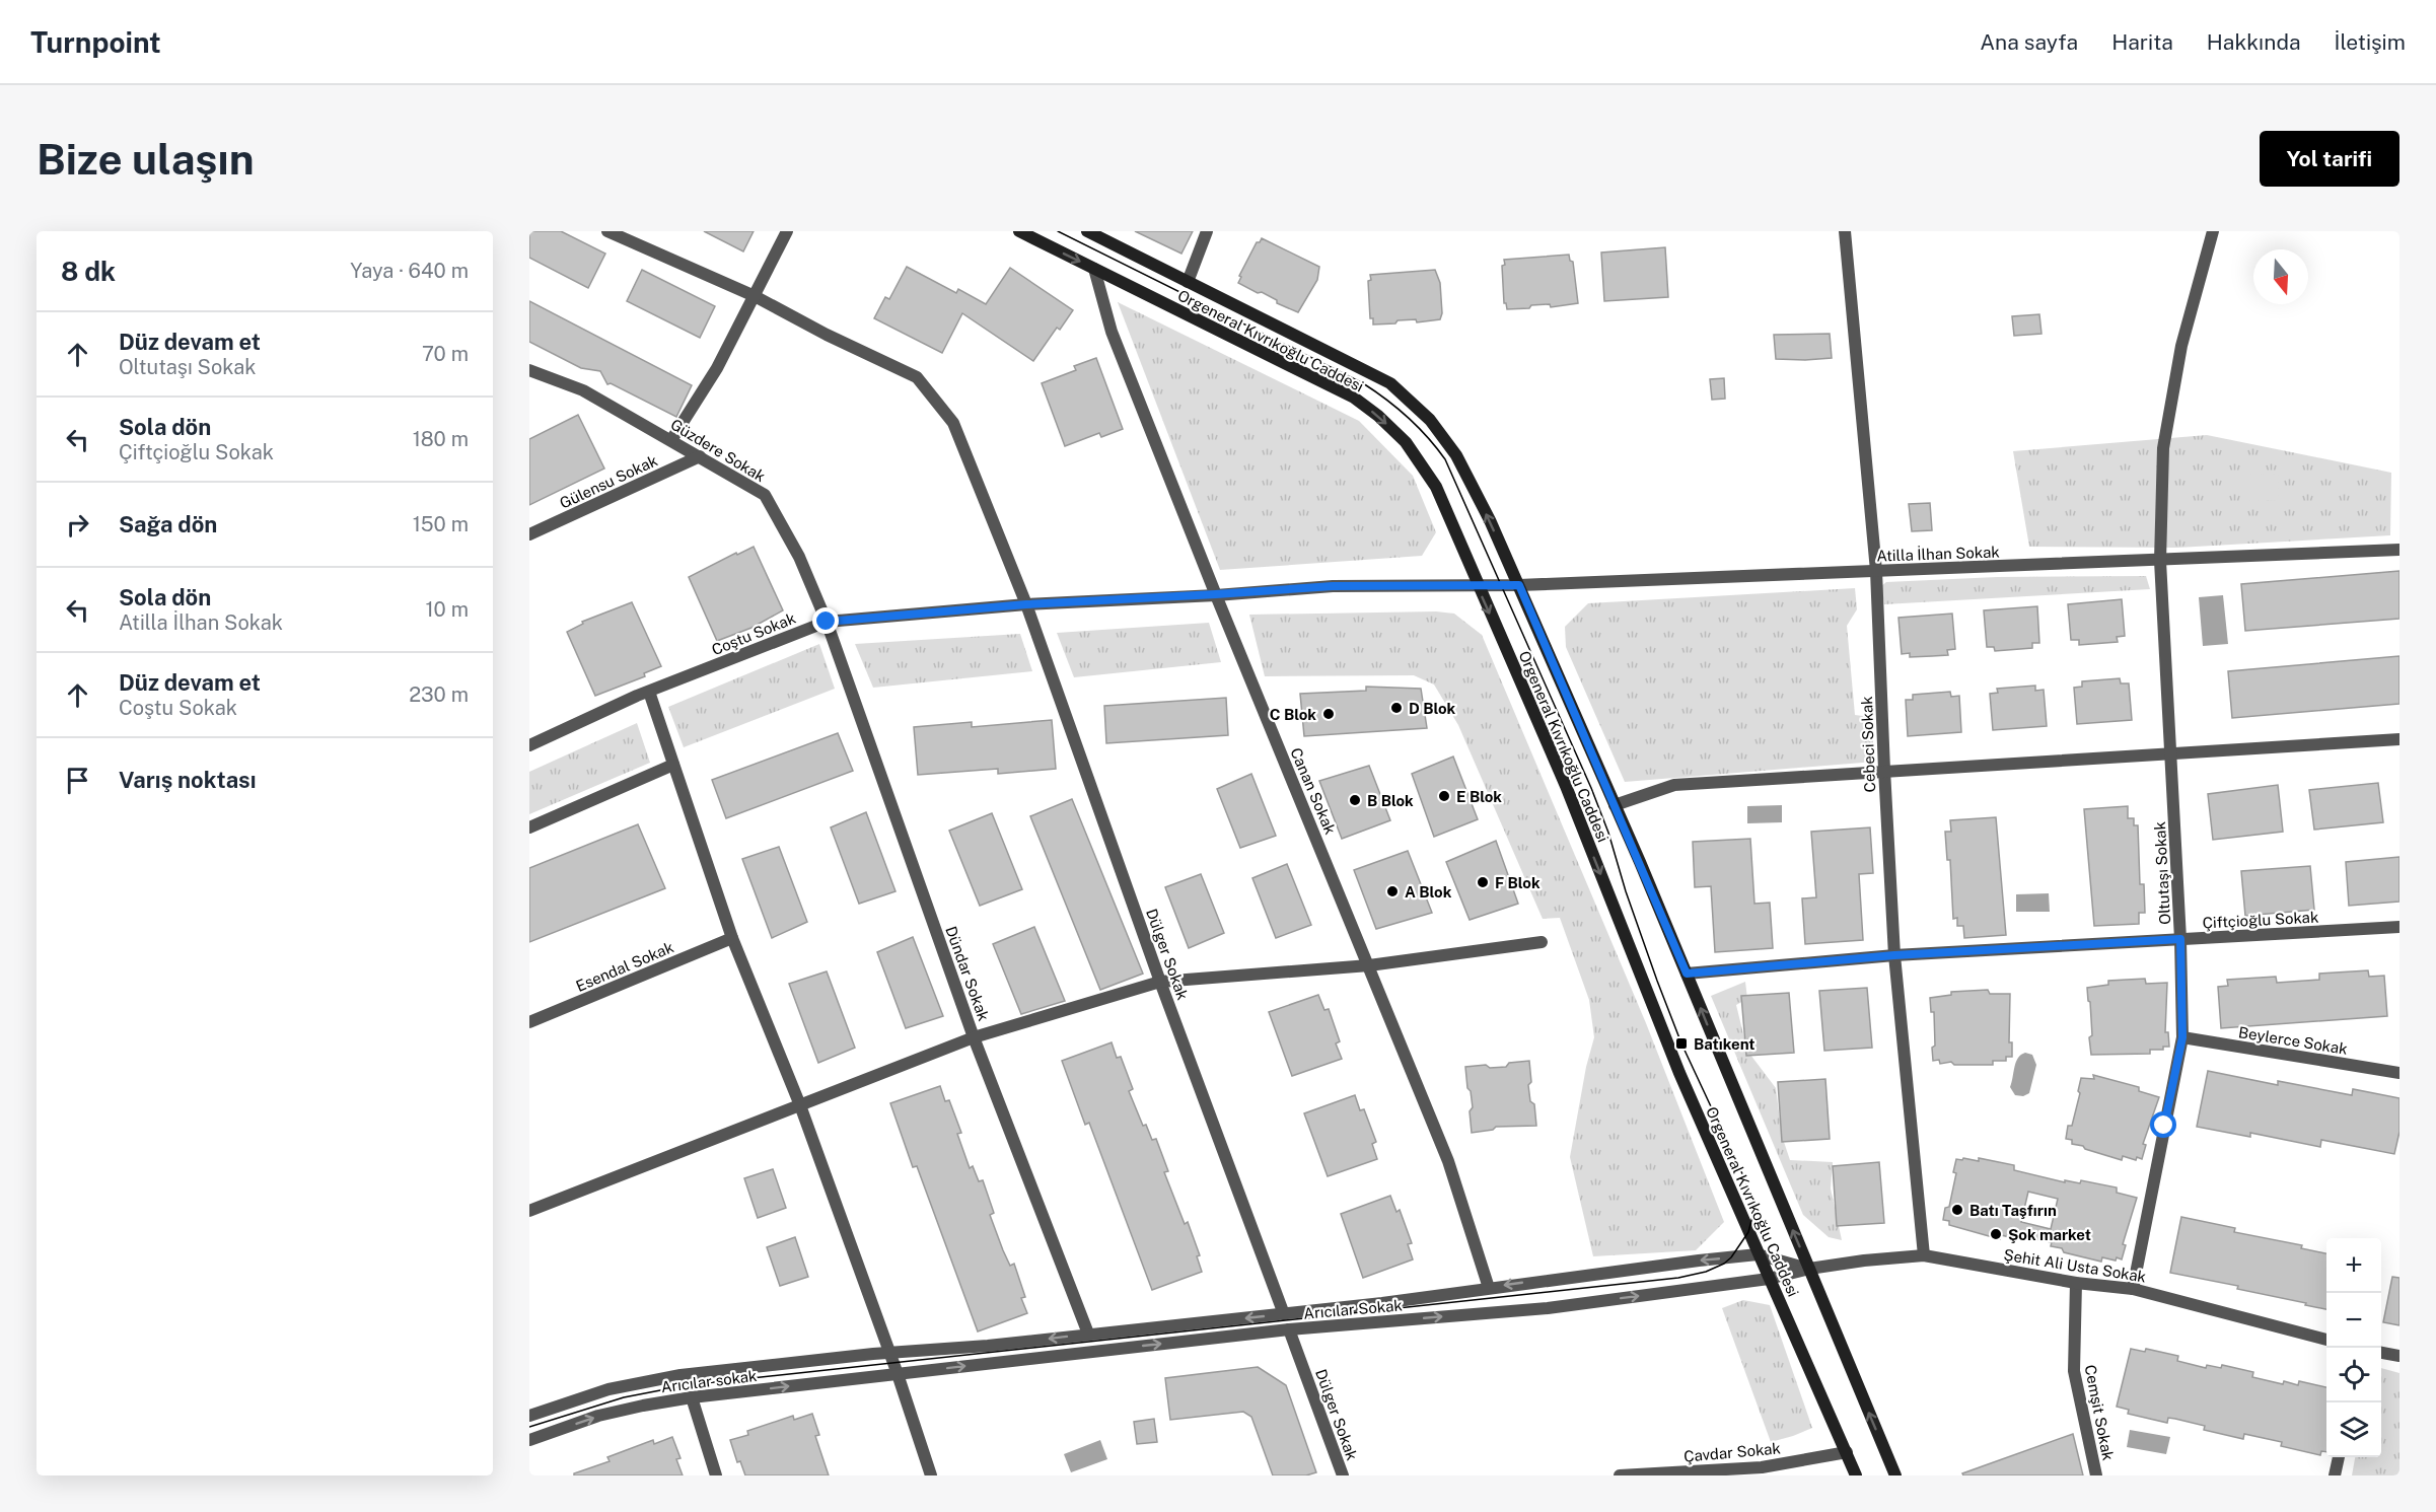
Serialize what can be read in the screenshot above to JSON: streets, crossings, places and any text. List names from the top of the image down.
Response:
{
  "streets": {
    "main road": ["Orgeneral Kıvrıkoğlu Caddesi"],
    "street": [
      "Güzdere Sokak",
      "Gülensu Sokak",
      "Atilla İlhan Sokak",
      "Coştu Sokak",
      "Cebeci Sokak",
      "Canan Sokak",
      "Oltutaşı Sokak",
      "Çiftçioğlu Sokak",
      "Dülger Sokak",
      "Esendal Sokak",
      "Dündar Sokak",
      "Beylerce Sokak",
      "Şehit Ali Usta Sokak",
      "Arıcılar Sokak",
      "Arıcılar sokak",
      "Cemşit Sokak",
      "Çavdar Sokak"
    ]
  },
  "crossings": [
    ["Orgeneral Kıvrıkoğlu Caddesi", "Atilla İlhan Sokak"],
    ["Orgeneral Kıvrıkoğlu Caddesi", "Coştu Sokak"],
    ["Orgeneral Kıvrıkoğlu Caddesi", "Canan Sokak"],
    ["Orgeneral Kıvrıkoğlu Caddesi", "Arıcılar Sokak"],
    ["Orgeneral Kıvrıkoğlu Caddesi", "Çavdar Sokak"],
    ["Güzdere Sokak", "Gülensu Sokak"],
    ["Güzdere Sokak", "Coştu Sokak"],
    ["Güzdere Sokak", "Dündar Sokak"],
    ["Atilla İlhan Sokak", "Coştu Sokak"],
    ["Atilla İlhan Sokak", "Cebeci Sokak"],
    ["Atilla İlhan Sokak", "Oltutaşı Sokak"],
    ["Coştu Sokak", "Canan Sokak"],
    ["Coştu Sokak", "Dülger Sokak"],
    ["Coştu Sokak", "Dündar Sokak"],
    ["Cebeci Sokak", "Çiftçioğlu Sokak"],
    ["Cebeci Sokak", "Şehit Ali Usta Sokak"],
    ["Oltutaşı Sokak", "Çiftçioğlu Sokak"],
    ["Oltutaşı Sokak", "Beylerce Sokak"],
    ["Oltutaşı Sokak", "Şehit Ali Usta Sokak"],
    ["Dülger Sokak", "Arıcılar Sokak"],
    ["Şehit Ali Usta Sokak", "Arıcılar Sokak"],
    ["Şehit Ali Usta Sokak", "Cemşit Sokak"],
    ["Arıcılar Sokak", "Arıcılar sokak"]
  ],
  "places": {
    "other": [
      "D Blok",
      "C Blok",
      "E Blok",
      "B Blok",
      "F Blok",
      "A Blok",
      "Batı Taşfırın",
      "Şok market"
    ],
    "transit": ["Batıkent"]
  },
  "north": "bottom",
  "page": {
    "header": "Turnpoint",
    "nav": [
      "Ana sayfa",
      "Harita",
      "Hakkında",
      "İletişim"
    ],
    "buttons": "Yol tarifi",
    "title": "Bize ulaşın",
    "heading": ["8 dk", "Yaya · 640 m"],
    "list": [
      ["Düz devam et", "Oltutaşı Sokak", "70 m"],
      ["Sola dön", "Çiftçioğlu Sokak", "180 m"],
      ["Sağa dön", "150 m"],
      ["Sola dön", "Atilla İlhan Sokak", "10 m"],
      ["Düz devam et", "Coştu Sokak", "230 m"],
      "Varış noktası"
    ],
    "map_buttons": ["+", "−"]
  }
}
